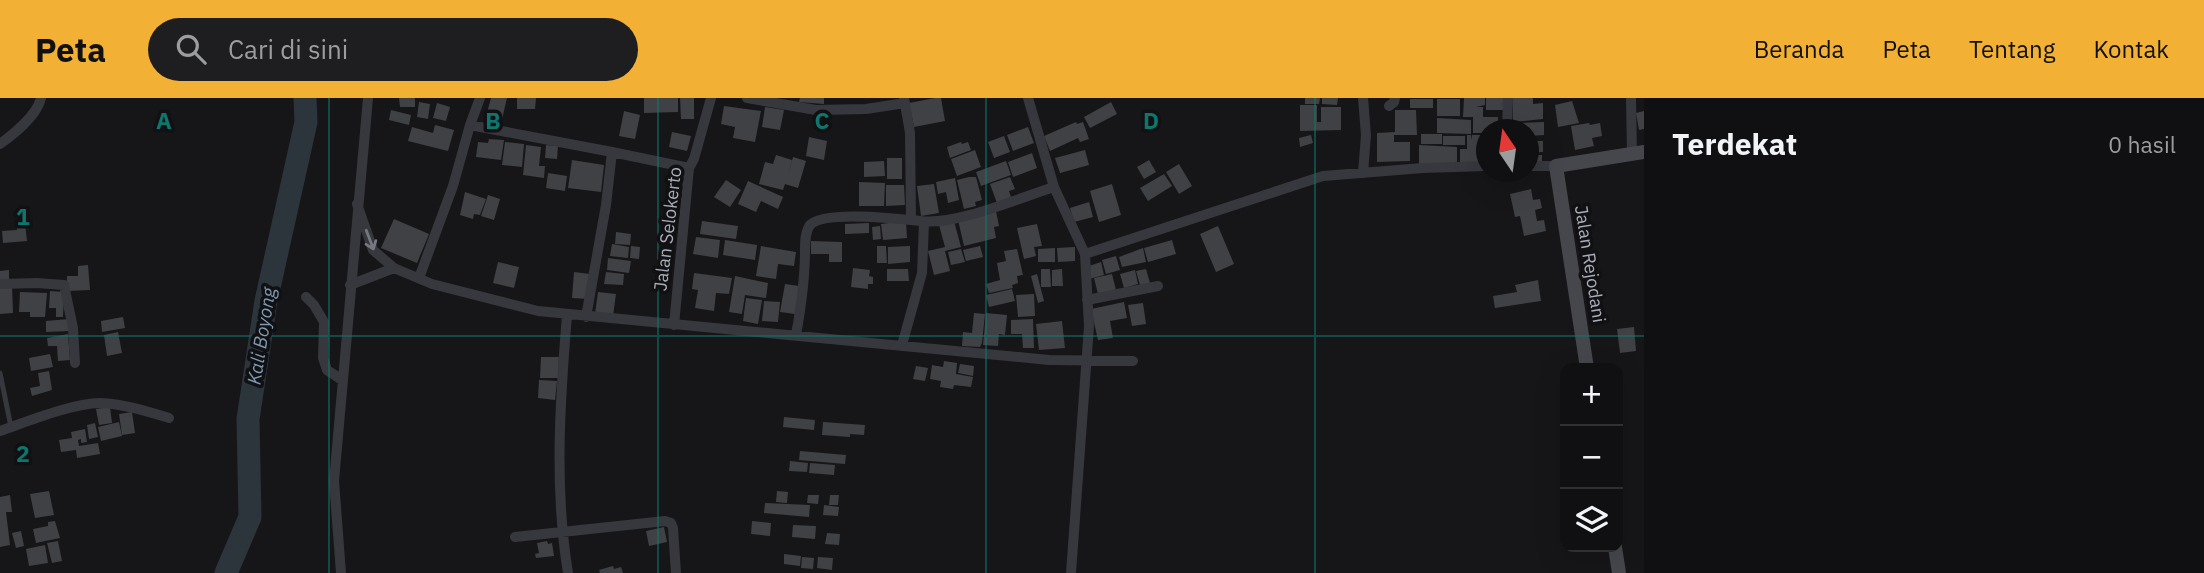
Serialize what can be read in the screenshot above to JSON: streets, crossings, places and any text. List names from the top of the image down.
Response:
{
  "streets": {
    "main road": ["Jalan Rejodani"],
    "street": ["Jalan Selokerto"]
  },
  "water": ["Kali Boyong"],
  "north": "top",
  "page": {
    "header": "Peta",
    "search": "Cari di sini",
    "nav": [
      "Beranda",
      "Peta",
      "Tentang",
      "Kontak"
    ],
    "heading": ["Terdekat", "0 hasil"],
    "map_buttons": ["+", "−"]
  },
  "grid": {
    "columns": [
      "A",
      "B",
      "C",
      "D"
    ],
    "rows": ["1", "2"]
  }
}
